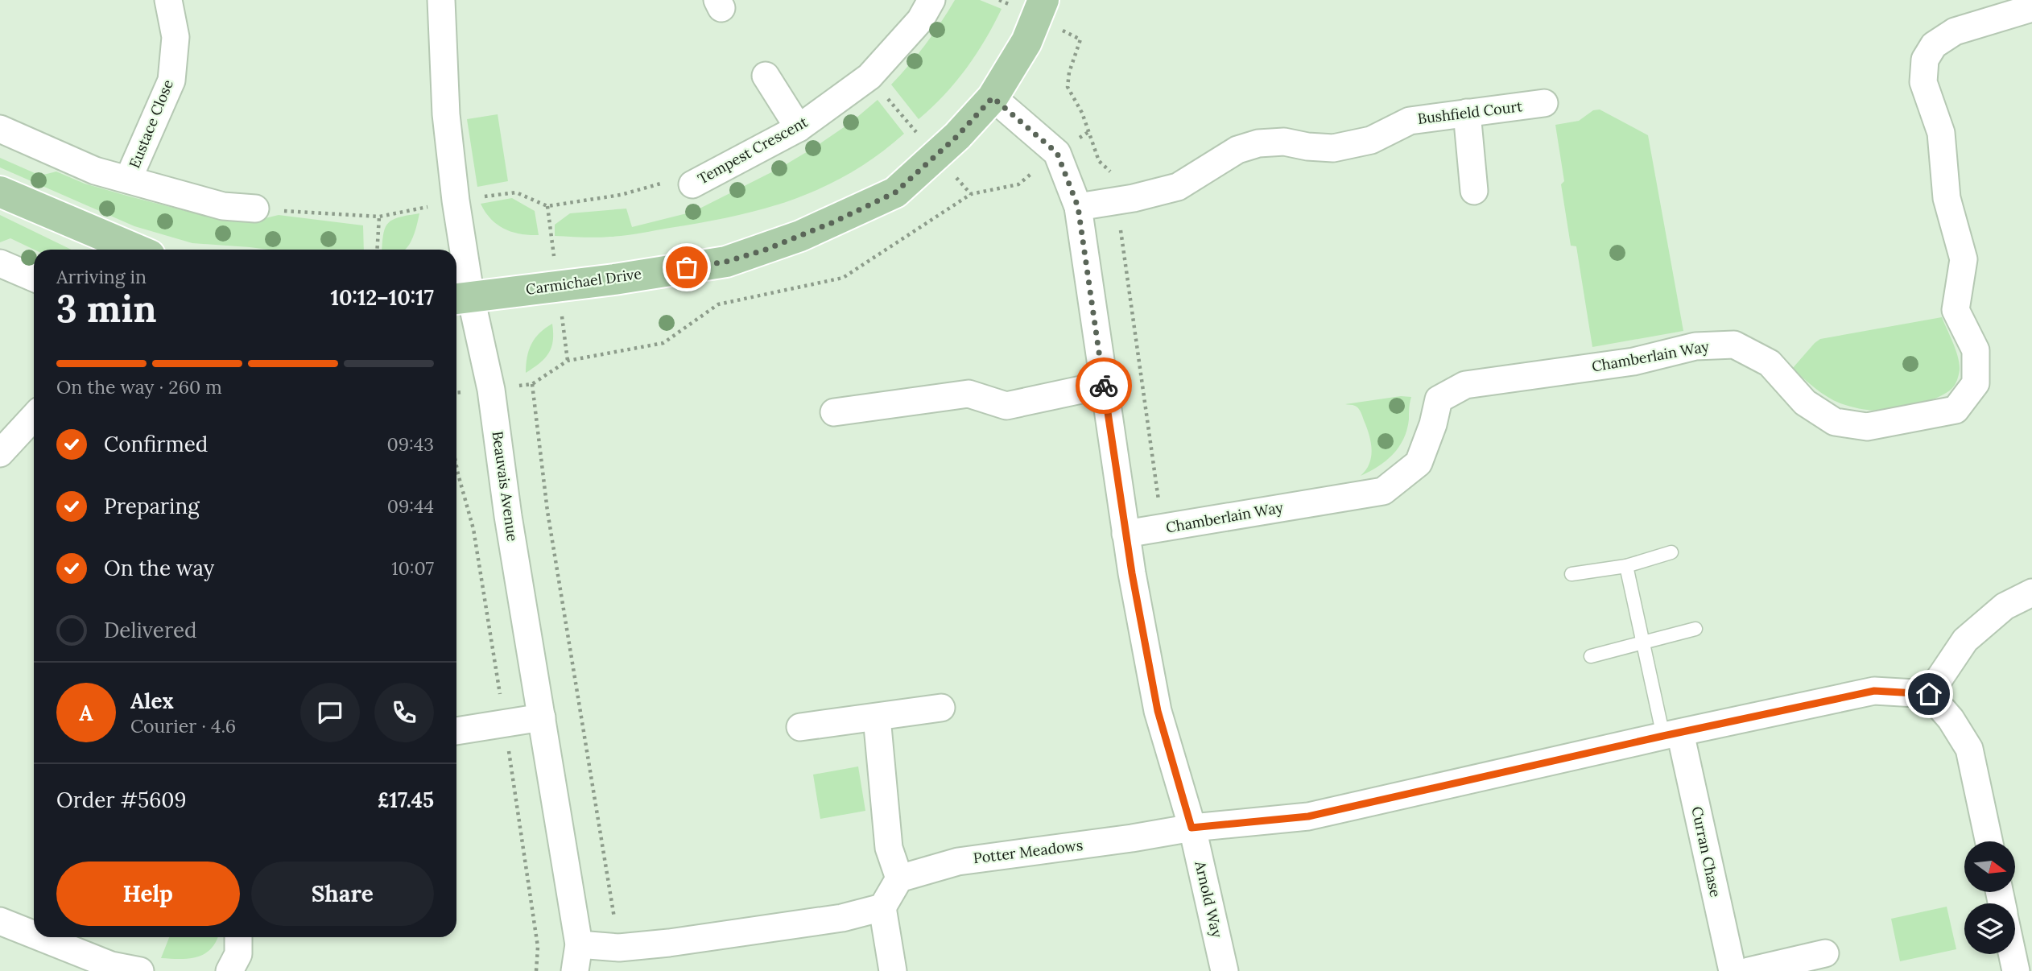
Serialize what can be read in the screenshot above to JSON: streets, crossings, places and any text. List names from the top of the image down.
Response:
{
  "streets": {
    "main road": ["Carmichael Drive"],
    "street": [
      "Bushfield Court",
      "Eustace Close",
      "Tempest Crescent",
      "Chamberlain Way",
      "Beauvais Avenue",
      "Potter Meadows",
      "Curran Chase",
      "Arnold Way"
    ]
  },
  "crossings": [
    ["Bushfield Court", "Arnold Way"],
    ["Carmichael Drive", "Beauvais Avenue"],
    ["Chamberlain Way", "Arnold Way"],
    ["Potter Meadows", "Curran Chase"],
    ["Potter Meadows", "Arnold Way"]
  ],
  "north": "right",
  "page": {
    "heading": ["3 min", "Arriving in", "10:12–10:17"],
    "panel": [
      "Alex",
      "Courier · 4.6",
      "Order #5609",
      "£17.45"
    ],
    "bar": "On the way · 260 m",
    "list": [
      ["Confirmed", "09:43"],
      ["Preparing", "09:44"],
      ["On the way", "10:07"],
      "Delivered"
    ],
    "round": "A",
    "buttons": ["Help", "Share"]
  }
}
